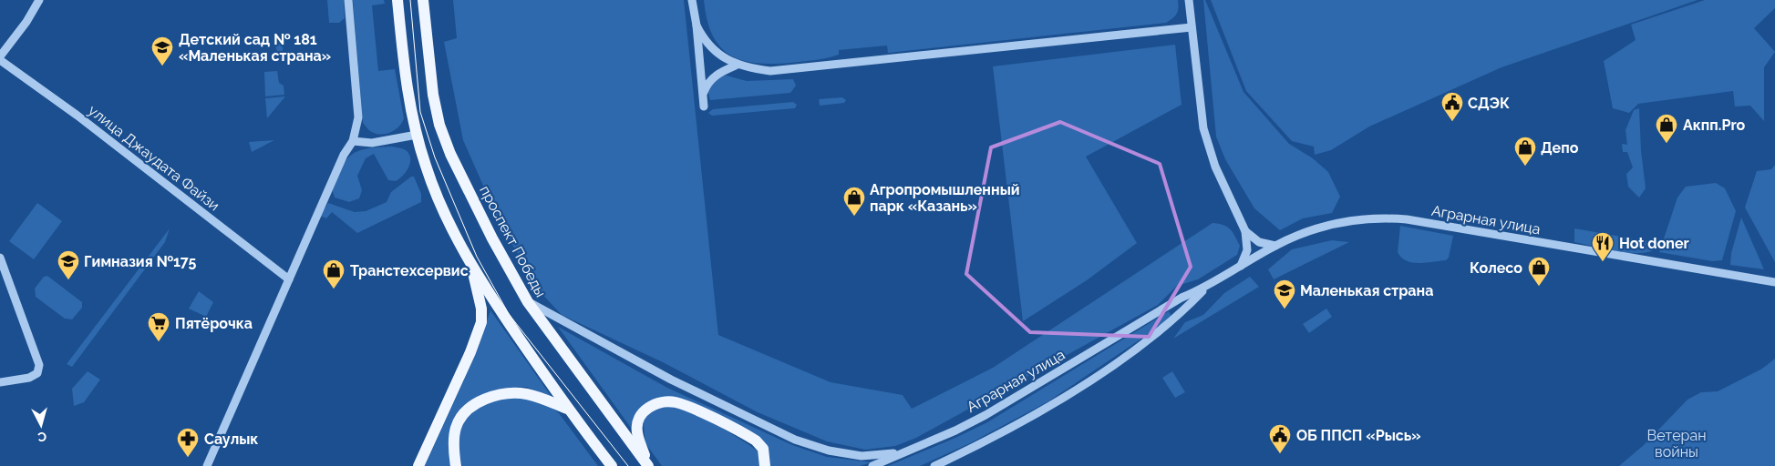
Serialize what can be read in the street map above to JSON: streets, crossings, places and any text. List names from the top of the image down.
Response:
{
  "streets": {
    "main road": ["проспект Победы"],
    "street": ["улица Джаудата Файзи", "Аграрная улица"]
  },
  "parks": ["Ветеран войны"],
  "places": {
    "school or university": ["Детский сад № 181 «Маленькая страна»", "Гимназия №175", "Маленькая страна"],
    "public building": ["СДЭК", "ОБ ППСП «Рысь»"],
    "shop": [
      "Акпп.Pro",
      "Депо",
      "Агропромышленный парк «Казань»",
      "Колесо",
      "Транстехсервис"
    ],
    "restaurant": ["Hot doner"],
    "supermarket": ["Пятёрочка"],
    "pharmacy": ["Саулык"]
  },
  "north": "bottom"
}
